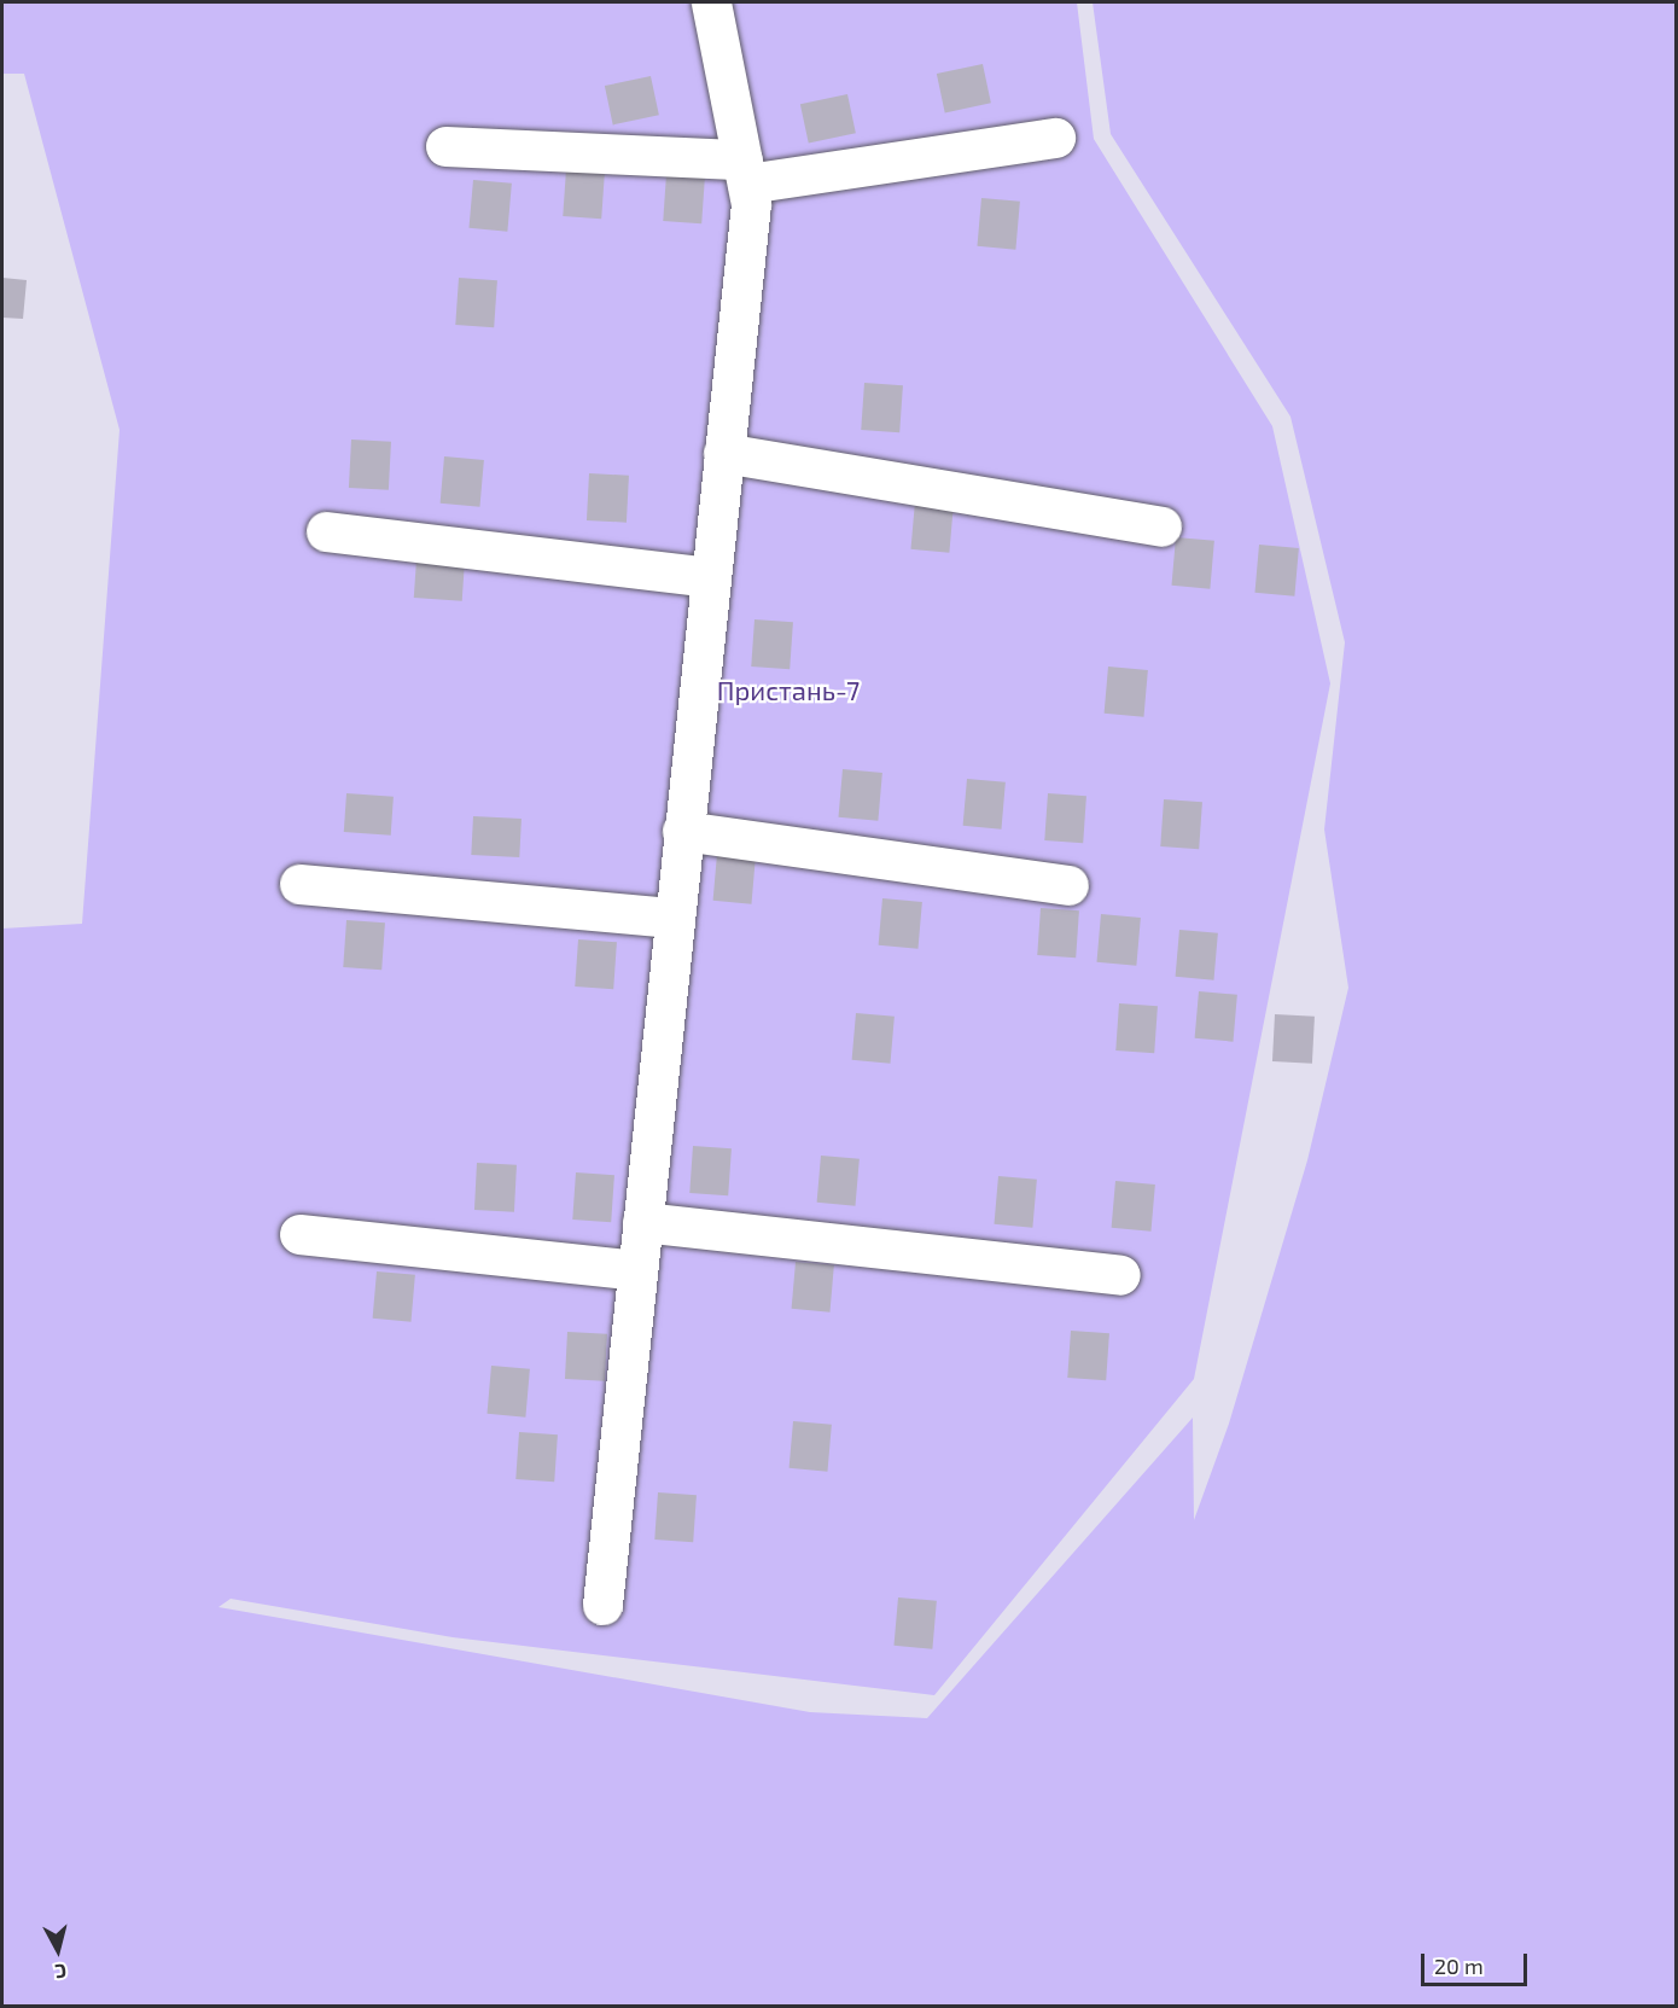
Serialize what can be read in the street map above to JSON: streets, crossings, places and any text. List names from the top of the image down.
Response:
{
  "parks": ["Пристань-7"],
  "scale_bar": "20 m",
  "north": "bottom"
}
